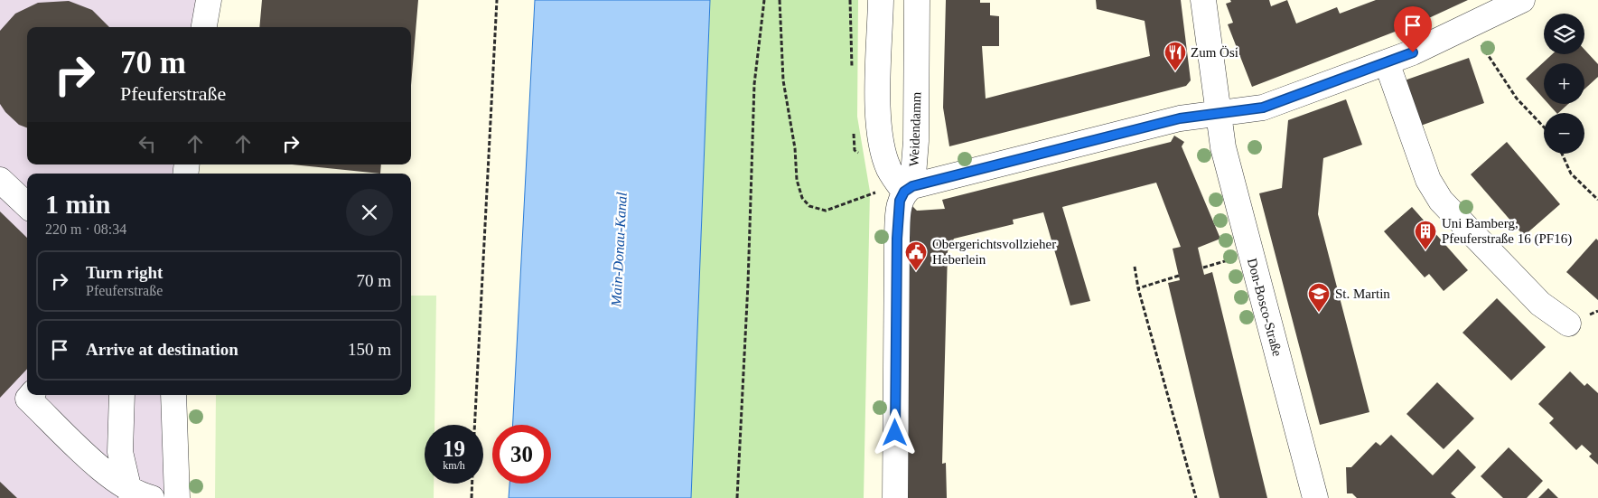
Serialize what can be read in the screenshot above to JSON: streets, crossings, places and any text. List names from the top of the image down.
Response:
{
  "streets": {
    "street": ["Weidendamm", "Don-Bosco-Straße"]
  },
  "water": ["Main-Donau-Kanal"],
  "places": {
    "restaurant": ["Zum Ösi"],
    "building": ["Uni Bamberg, Pfeuferstraße 16 (PF16)"],
    "public building": ["Obergerichtsvollzieher Heberlein"],
    "school or university": ["St. Martin"]
  },
  "page": {
    "map_buttons": ["+", "−"],
    "turn": ["70 m", "Pfeuferstraße"],
    "heading": ["1 min", "220 m · 08:34"],
    "list": [
      {
        "name": "Turn right",
        "note": "Pfeuferstraße",
        "value": "70 m"
      },
      {
        "name": "Arrive at destination",
        "value": "150 m"
      }
    ],
    "speed": "19 km/h",
    "limit": "30"
  }
}
